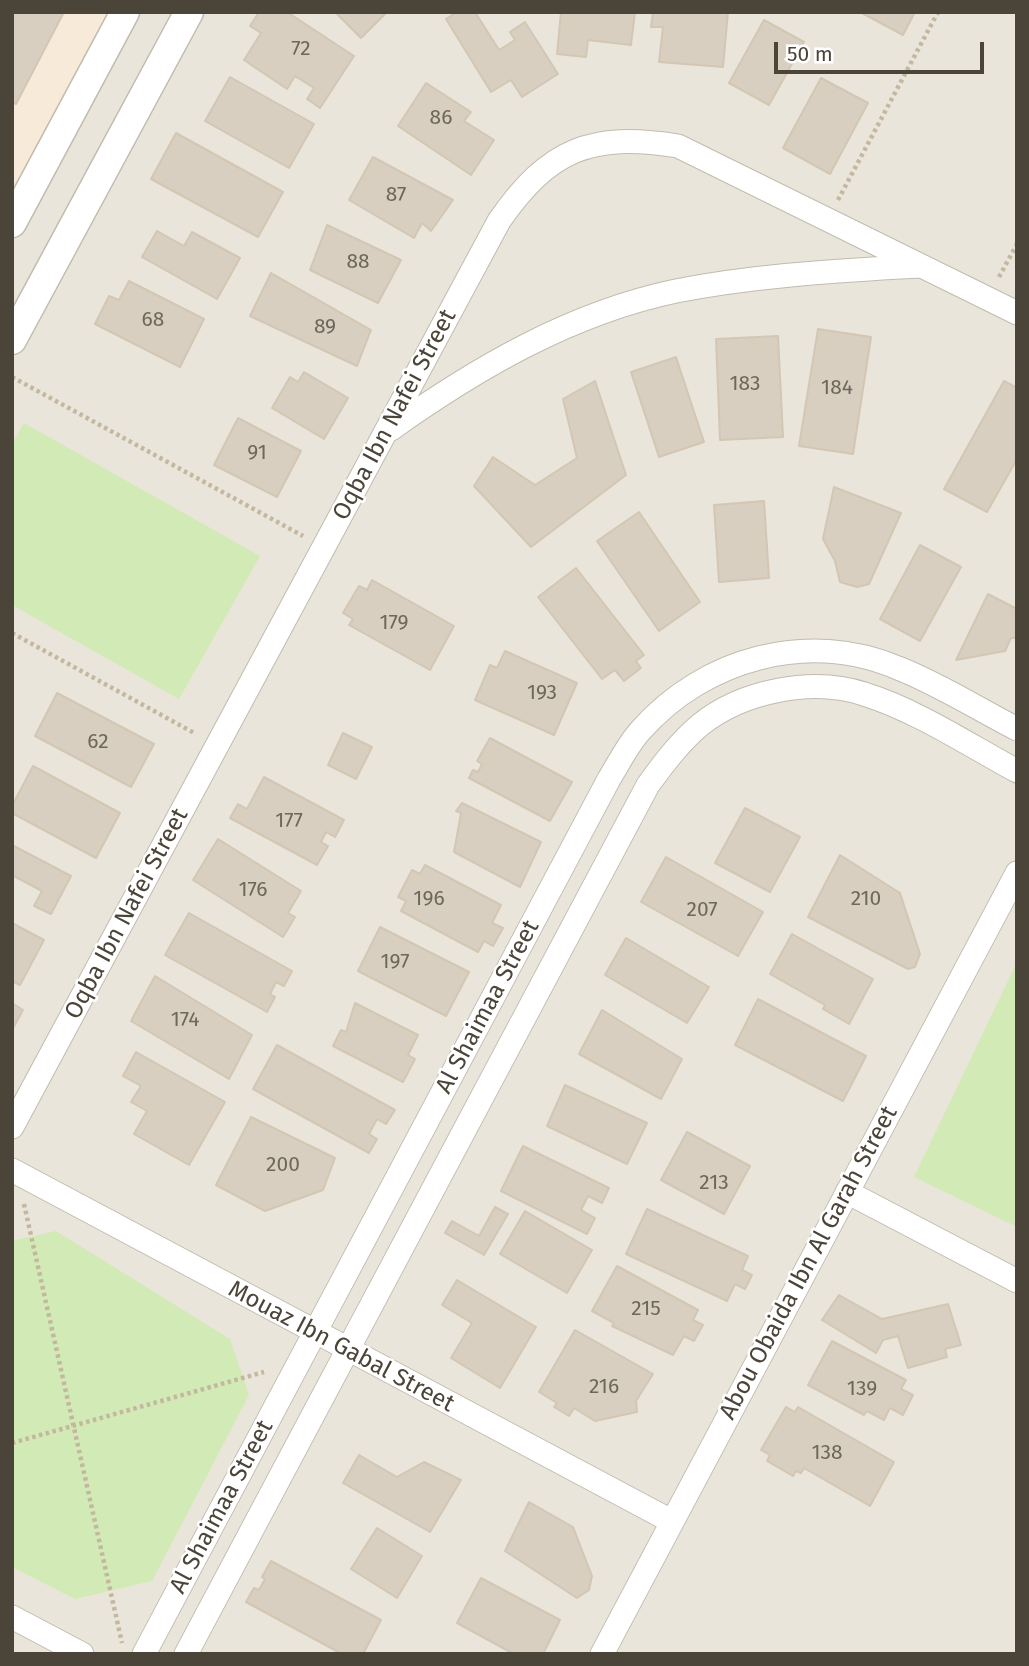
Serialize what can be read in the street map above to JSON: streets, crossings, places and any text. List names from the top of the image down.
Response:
{
  "streets": {
    "street": [
      "Oqba Ibn Nafei Street",
      "Al Shaimaa Street",
      "Abou Obaida Ibn Al Garah Street",
      "Mouaz Ibn Gabal Street"
    ]
  },
  "crossings": [
    ["Al Shaimaa Street", "Mouaz Ibn Gabal Street"],
    ["Abou Obaida Ibn Al Garah Street", "Mouaz Ibn Gabal Street"]
  ],
  "house_numbers": [
    "72",
    "86",
    "87",
    "88",
    "68",
    "89",
    "183",
    "184",
    "91",
    "179",
    "193",
    "62",
    "177",
    "176",
    "196",
    "210",
    "207",
    "197",
    "174",
    "200",
    "213",
    "215",
    "216",
    "139",
    "138"
  ],
  "scale_bar": "50 m"
}
